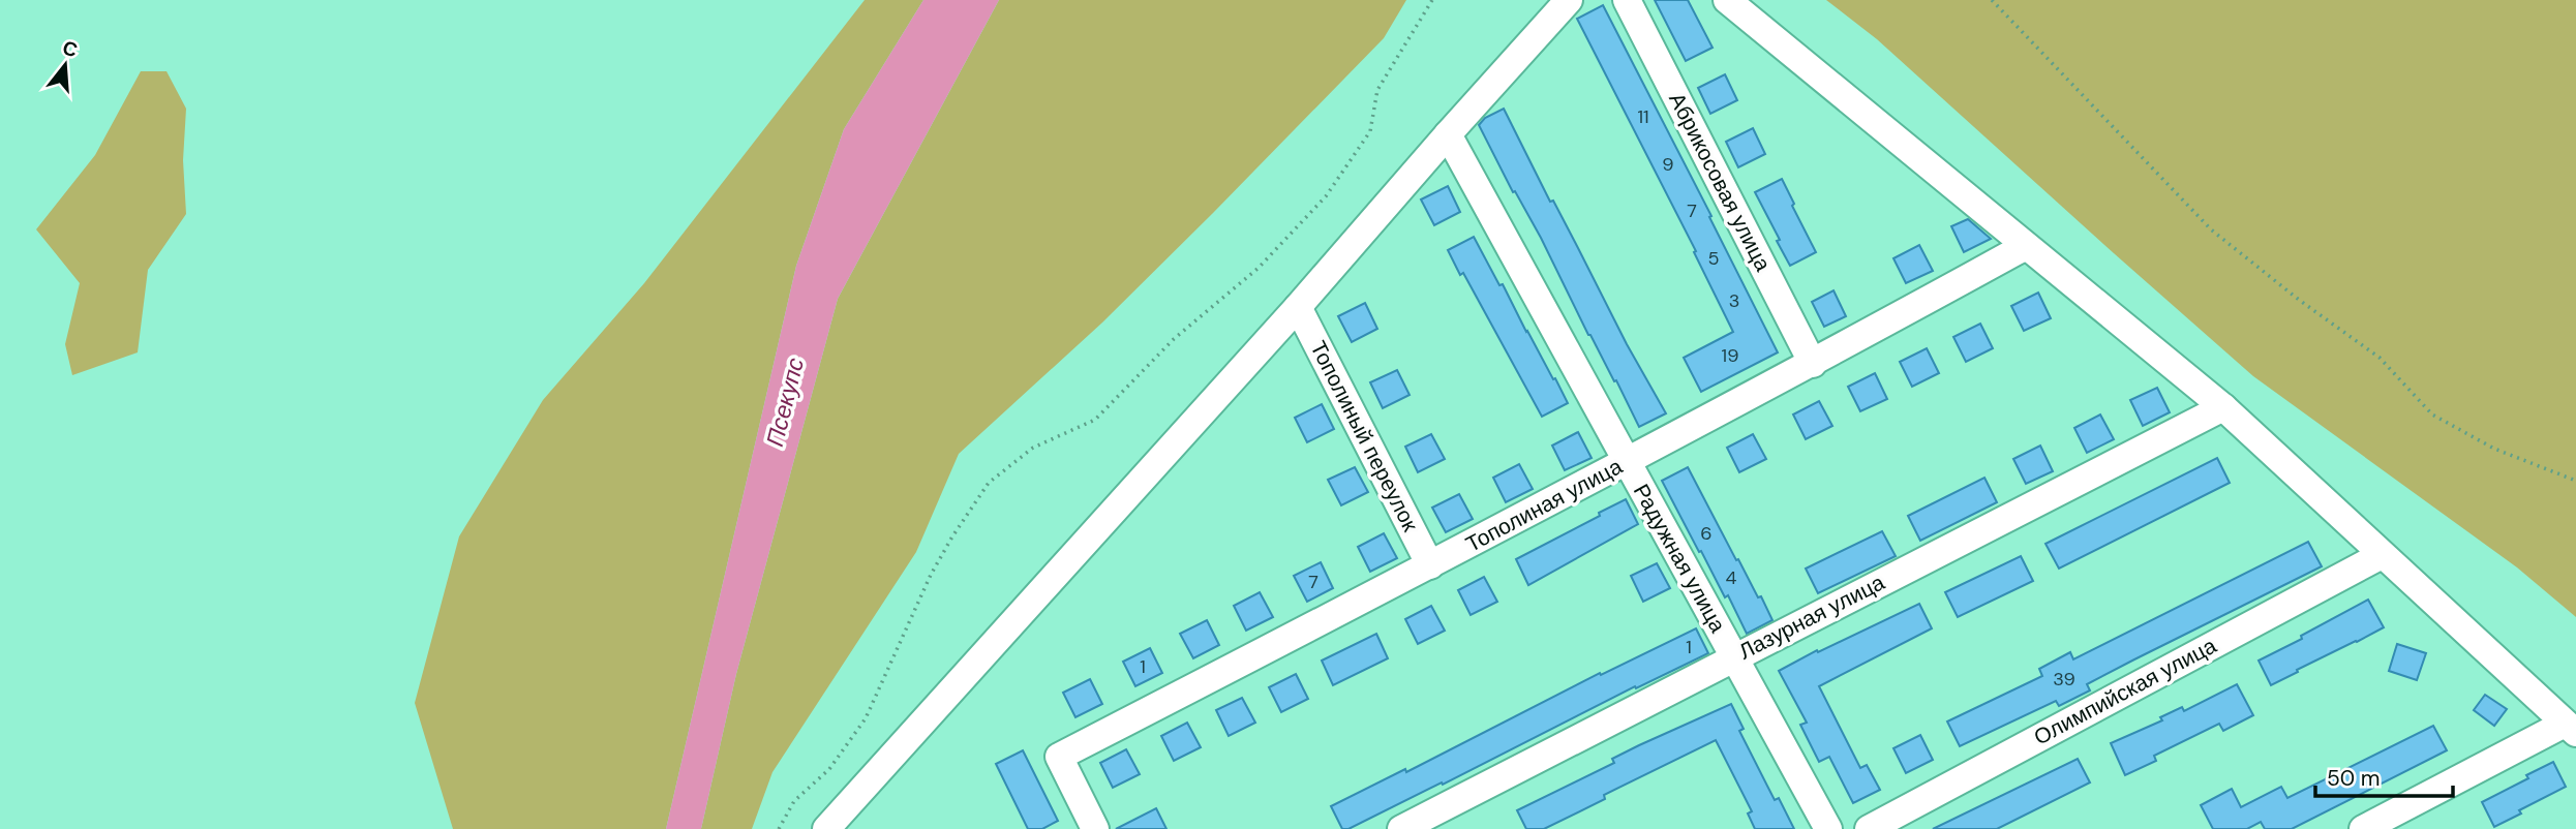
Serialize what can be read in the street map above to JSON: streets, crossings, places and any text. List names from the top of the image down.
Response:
{
  "streets": {
    "street": [
      "Абрикосовая улица",
      "Тополиный переулок",
      "Тополиная улица",
      "Радужная улица",
      "Лазурная улица",
      "Олимпийская улица"
    ]
  },
  "crossings": [
    ["Абрикосовая улица", "Тополиная улица"],
    ["Тополиный переулок", "Тополиная улица"],
    ["Тополиная улица", "Радужная улица"],
    ["Радужная улица", "Лазурная улица"]
  ],
  "water": ["Псекупс"],
  "house_numbers": [
    "11",
    "9",
    "7",
    "5",
    "3",
    "19",
    "6",
    "4",
    "7",
    "1",
    "1",
    "39"
  ],
  "scale_bar": "50 m",
  "north": "top"
}
